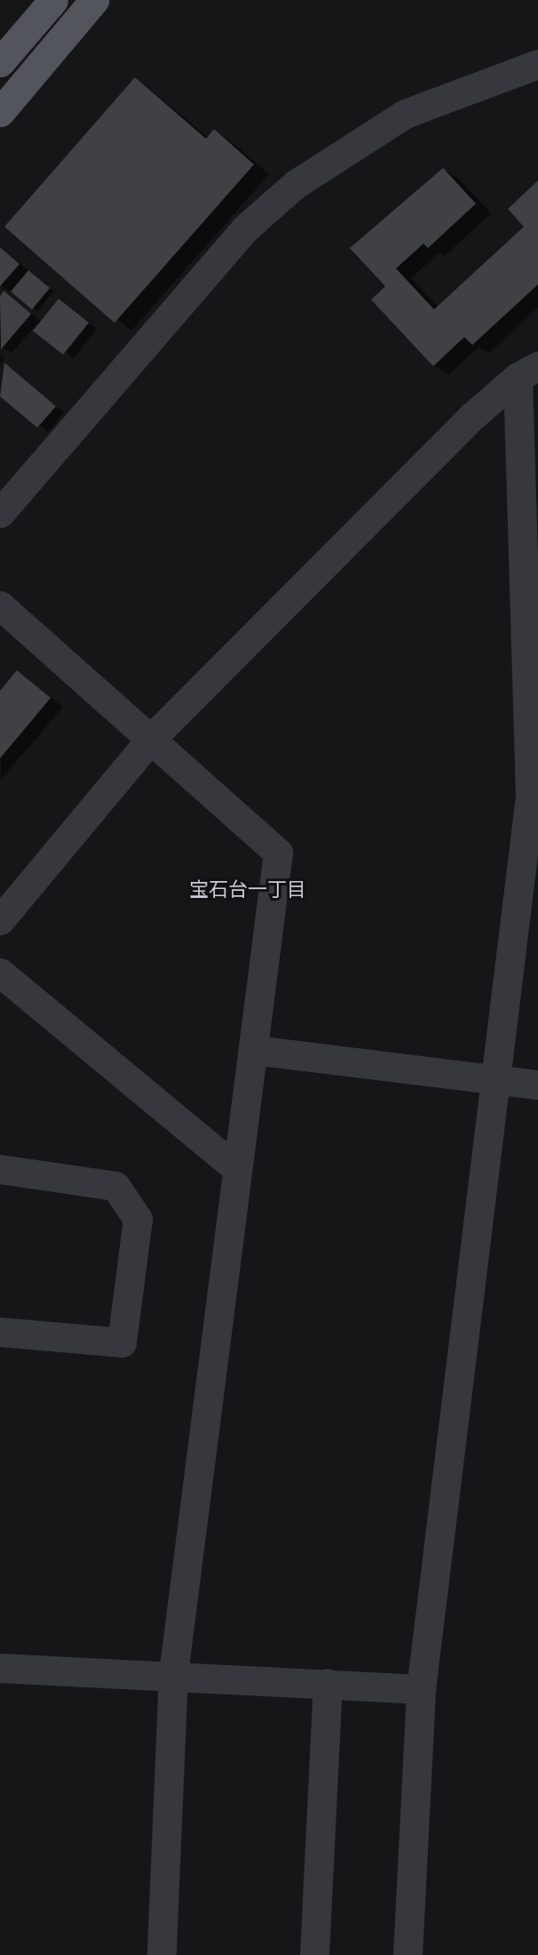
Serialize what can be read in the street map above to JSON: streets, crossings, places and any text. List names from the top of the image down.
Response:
{
  "districts": ["宝石台一丁目"]
}
